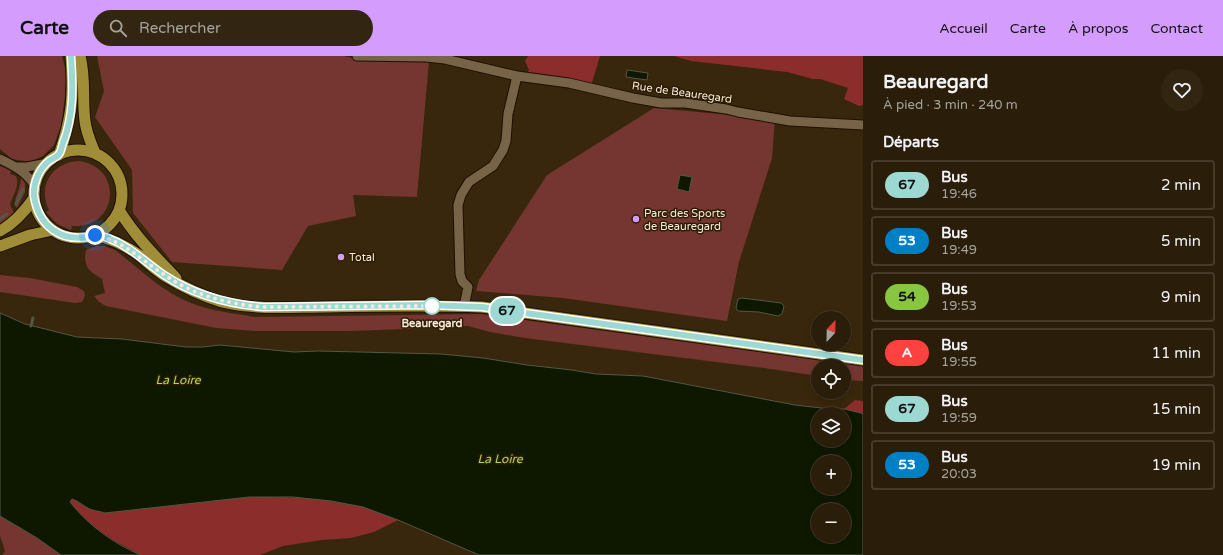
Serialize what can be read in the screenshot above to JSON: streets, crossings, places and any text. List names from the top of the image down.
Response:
{
  "streets": {
    "street": ["Rue de Beauregard"]
  },
  "water": ["La Loire"],
  "places": ["Parc des Sports de Beauregard", "Total", "Beauregard"],
  "lines": ["bus line 67"],
  "north": "top",
  "page": {
    "header": "Carte",
    "search": "Rechercher",
    "nav": [
      "Accueil",
      "Carte",
      "À propos",
      "Contact"
    ],
    "on_map": "67",
    "heading": [
      ["Beauregard", "À pied · 3 min · 240 m"],
      "Départs"
    ],
    "list": [
      {
        "mark": "67",
        "name": "Bus",
        "note": "19:46",
        "value": "2 min"
      },
      {
        "mark": "53",
        "name": "Bus",
        "note": "19:49",
        "value": "5 min"
      },
      {
        "mark": "54",
        "name": "Bus",
        "note": "19:53",
        "value": "9 min"
      },
      {
        "mark": "A",
        "name": "Bus",
        "note": "19:55",
        "value": "11 min"
      },
      {
        "mark": "67",
        "name": "Bus",
        "note": "19:59",
        "value": "15 min"
      },
      {
        "mark": "53",
        "name": "Bus",
        "note": "20:03",
        "value": "19 min"
      }
    ],
    "map_buttons": ["+", "−"]
  }
}
